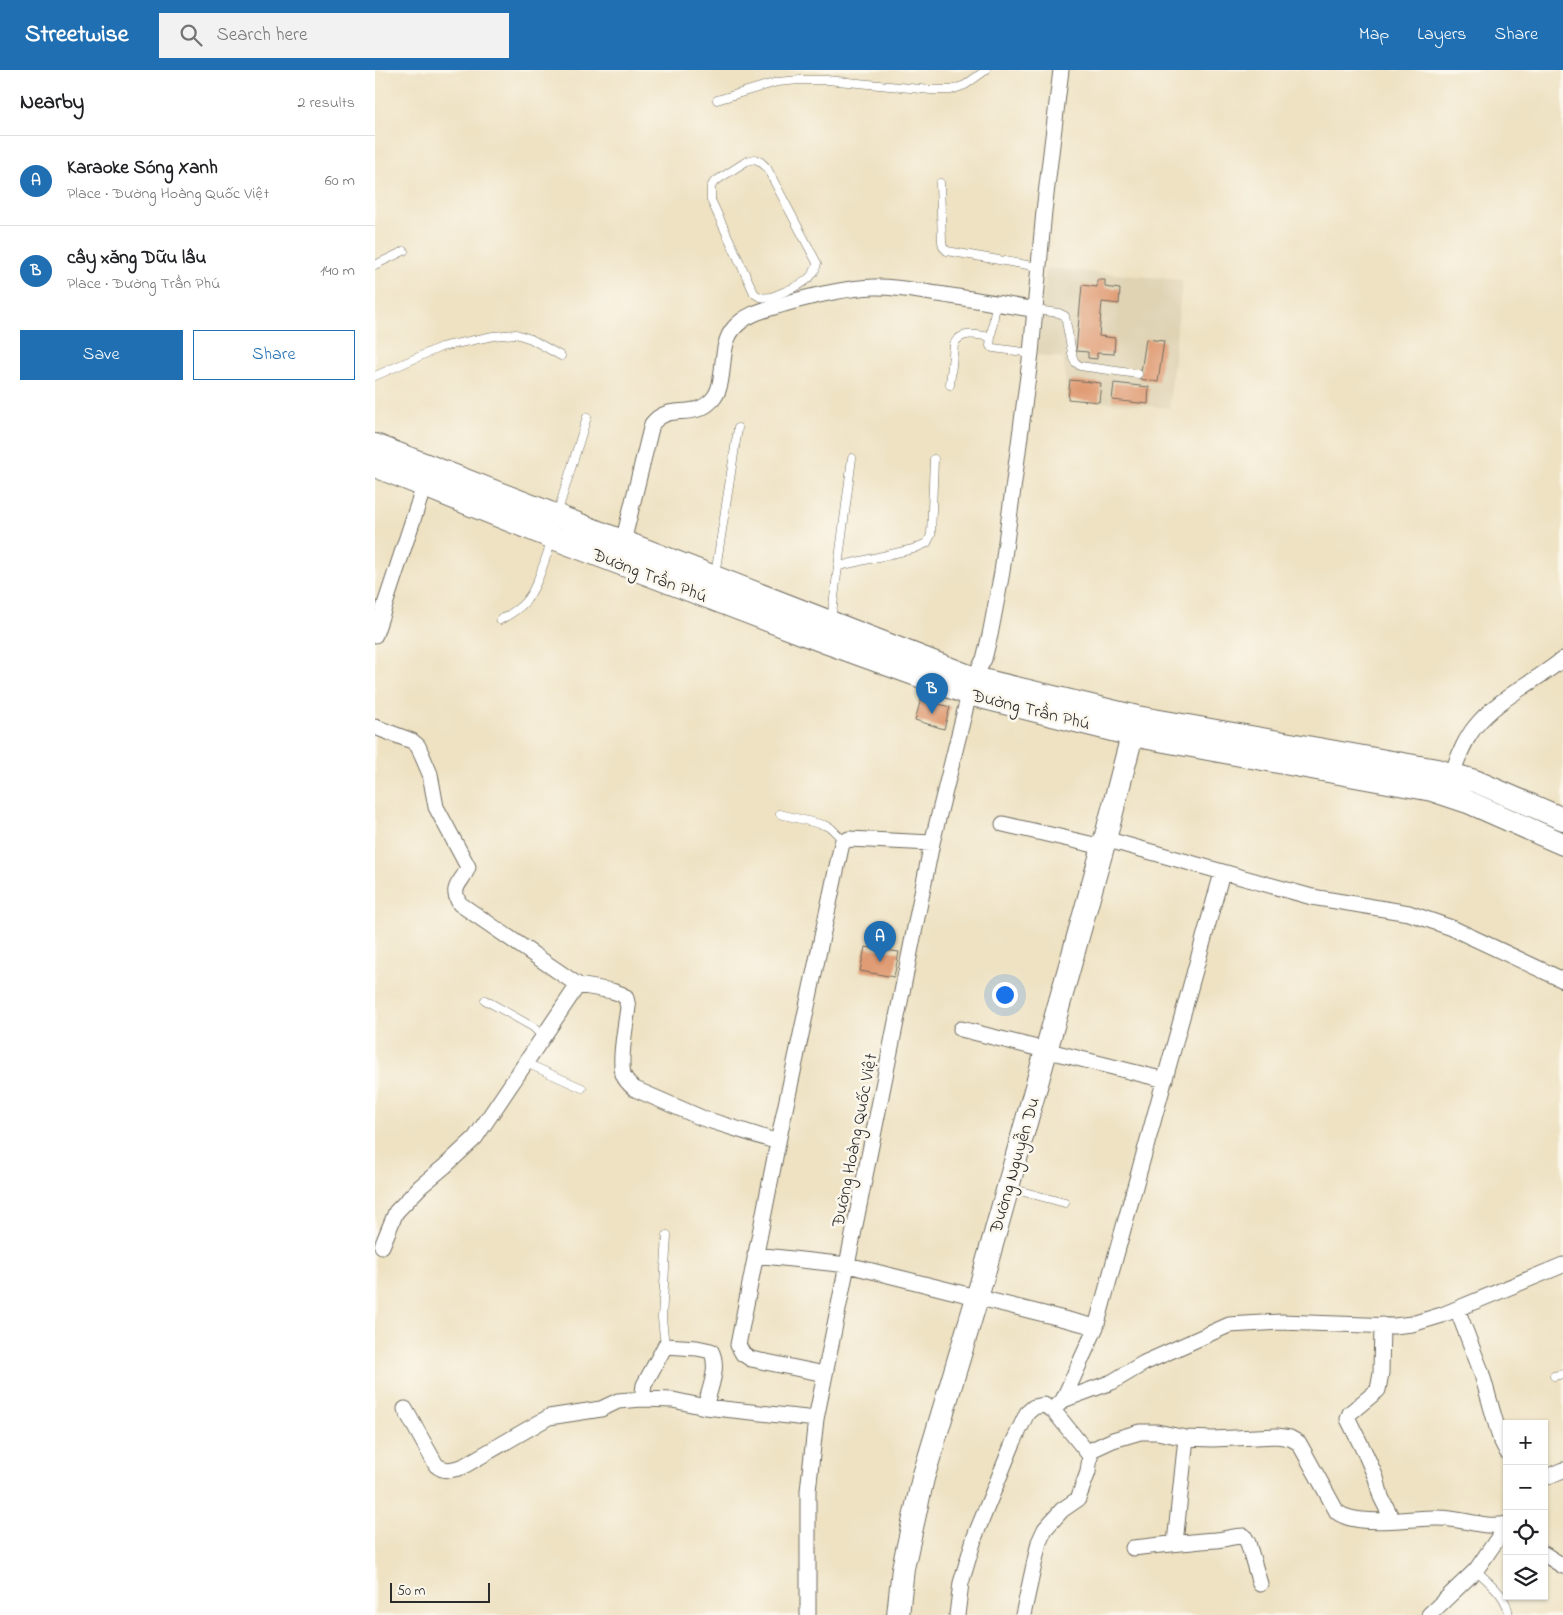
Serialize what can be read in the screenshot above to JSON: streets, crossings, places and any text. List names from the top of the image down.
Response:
{
  "streets": {
    "main road": ["Đường Trần Phú", "Đường Nguyễn Du"],
    "street": ["Đường Hoàng Quốc Việt"]
  },
  "crossings": [
    ["Đường Trần Phú", "Đường Hoàng Quốc Việt"],
    ["Đường Trần Phú", "Đường Nguyễn Du"]
  ],
  "scale_bar": "50 m",
  "page": {
    "header": "Streetwise",
    "search": "Search here",
    "nav": ["Map", "Layers", "Share"],
    "heading": ["Nearby", "2 results"],
    "list": [
      {
        "mark": "A",
        "name": "Karaoke Sóng Xanh",
        "note": "Place · Đường Hoàng Quốc Việt",
        "value": "60 m"
      },
      {
        "mark": "B",
        "name": "cây xăng Dữu lâu",
        "note": "Place · Đường Trần Phú",
        "value": "140 m"
      }
    ],
    "buttons": ["Save", "Share"],
    "pins": ["B", "A"],
    "map_buttons": ["+", "−"],
    "scale": "50 m"
  }
}
